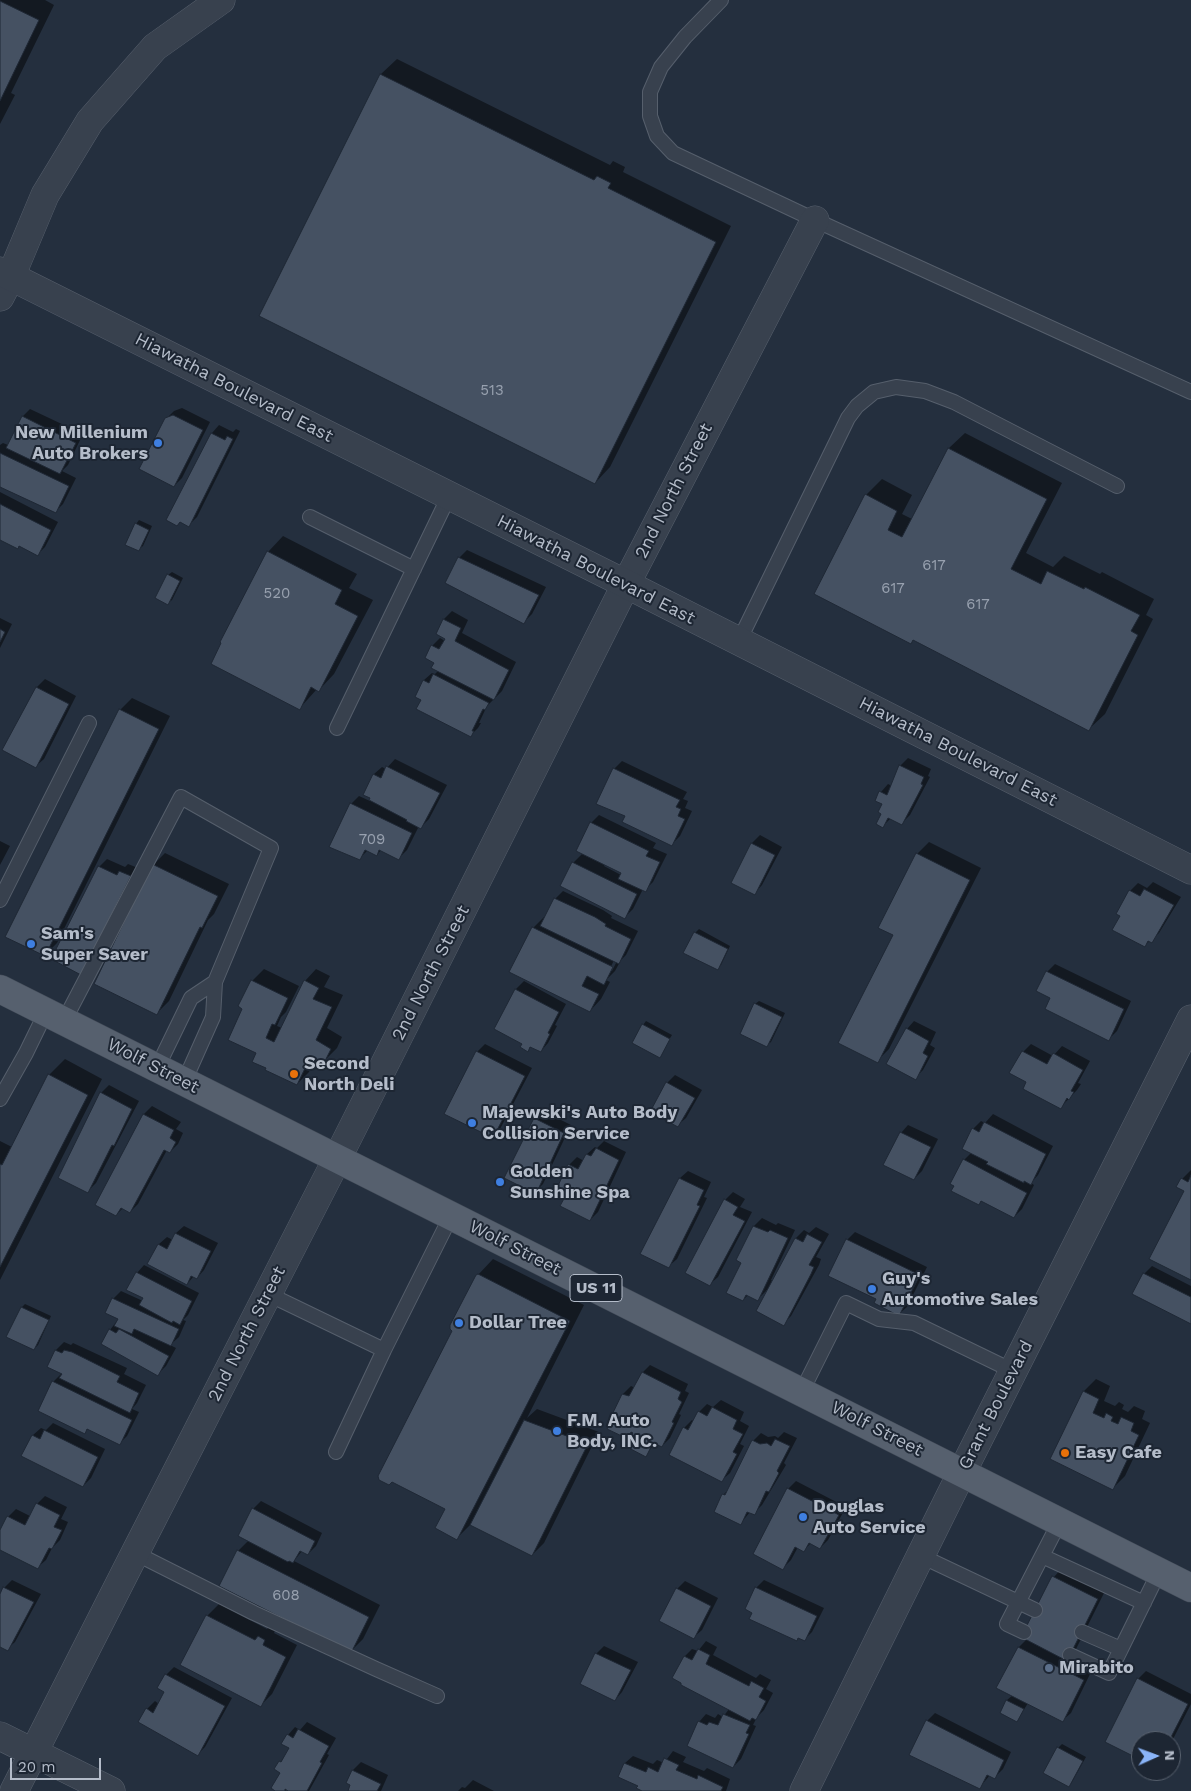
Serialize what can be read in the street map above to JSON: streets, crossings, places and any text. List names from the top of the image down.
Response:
{
  "streets": {
    "main road": ["Wolf Street", "US 11"],
    "street": ["Hiawatha Boulevard East", "2nd North Street", "Grant Boulevard"]
  },
  "crossings": [
    ["Hiawatha Boulevard East", "2nd North Street"],
    ["2nd North Street", "Wolf Street"],
    ["Wolf Street", "Grant Boulevard"]
  ],
  "places": [
    "New Millenium Auto Brokers",
    "Sam's Super Saver",
    "Second North Deli",
    "Majewski's Auto Body Collision Service",
    "Golden Sunshine Spa",
    "Guy's Automotive Sales",
    "Dollar Tree",
    "F.M. Auto Body, INC.",
    "Easy Cafe",
    "Douglas Auto Service",
    "Mirabito"
  ],
  "house_numbers": [
    "513",
    "617",
    "617",
    "520",
    "617",
    "709",
    "608"
  ],
  "scale_bar": "20 m",
  "north": "right"
}
